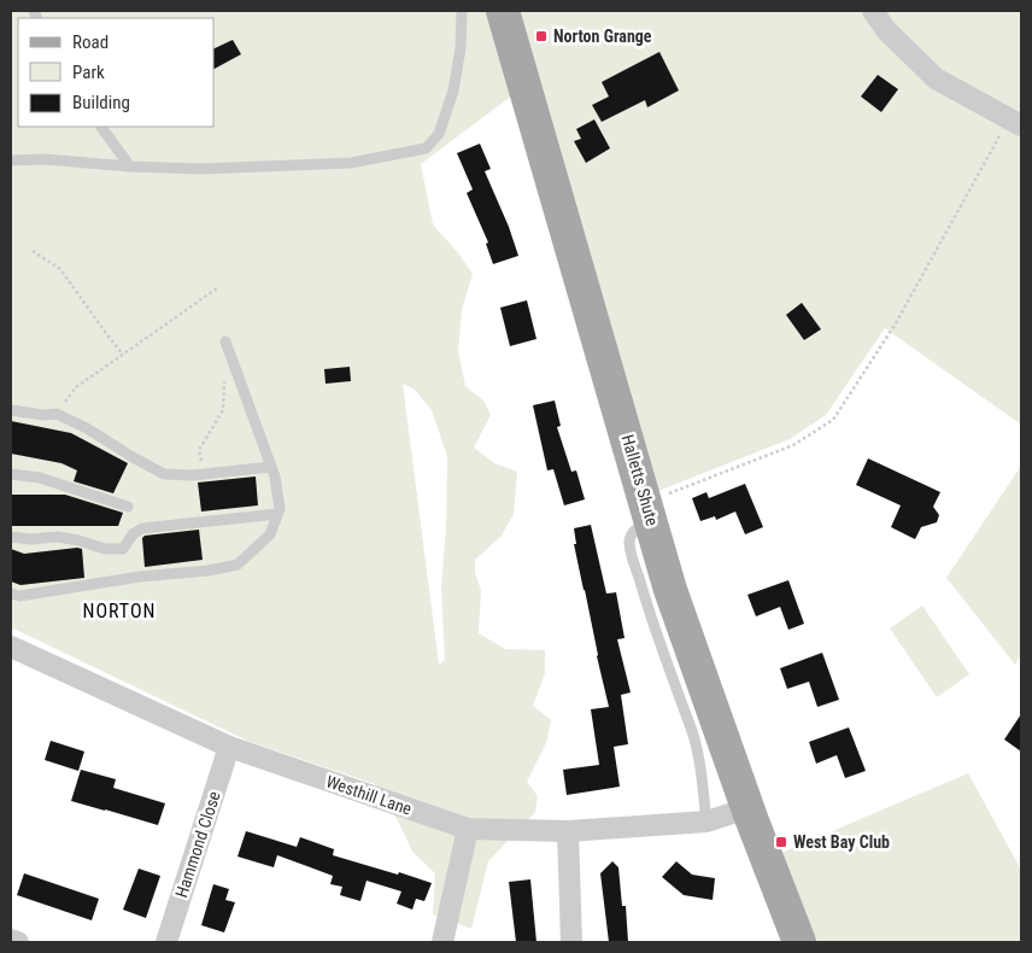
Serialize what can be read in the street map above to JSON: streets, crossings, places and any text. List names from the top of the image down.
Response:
{
  "streets": {
    "main road": ["Halletts Shute"],
    "street": ["Westhill Lane", "Hammond Close"]
  },
  "crossings": [
    ["Halletts Shute", "Westhill Lane"],
    ["Westhill Lane", "Hammond Close"]
  ],
  "districts": ["NORTON"],
  "places": {
    "transit": ["Norton Grange", "West Bay Club"]
  },
  "legend": ["Road", "Park", "Building"]
}
